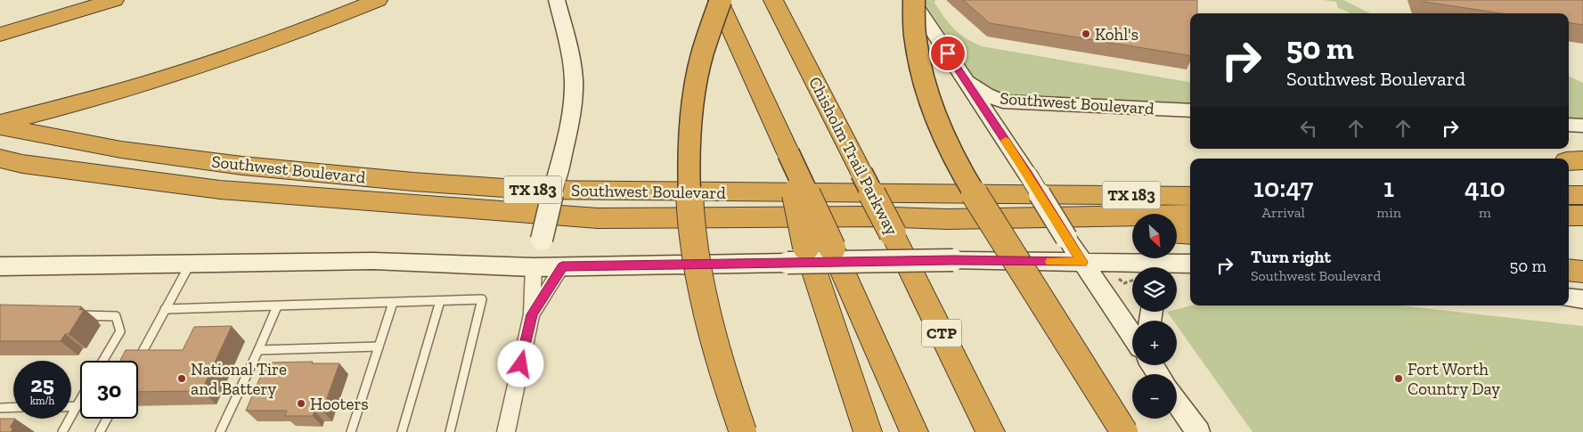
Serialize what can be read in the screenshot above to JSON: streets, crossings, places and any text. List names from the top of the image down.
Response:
{
  "streets": {
    "highway": [
      "Southwest Boulevard",
      "Chisholm Trail Parkway",
      "TX 183",
      "CTP"
    ]
  },
  "places": [
    "Kohl's",
    "National Tire and Battery",
    "Fort Worth Country Day",
    "Hooters"
  ],
  "north": "bottom right",
  "page": {
    "turn": ["50 m", "Southwest Boulevard"],
    "eta": [
      "10:47",
      "Arrival",
      "1",
      "min",
      "410",
      "m"
    ],
    "map_buttons": ["+", "−"],
    "list": [
      {
        "name": "Turn right",
        "note": "Southwest Boulevard",
        "value": "50 m"
      }
    ],
    "speed": "25 km/h",
    "limit": "30"
  }
}
